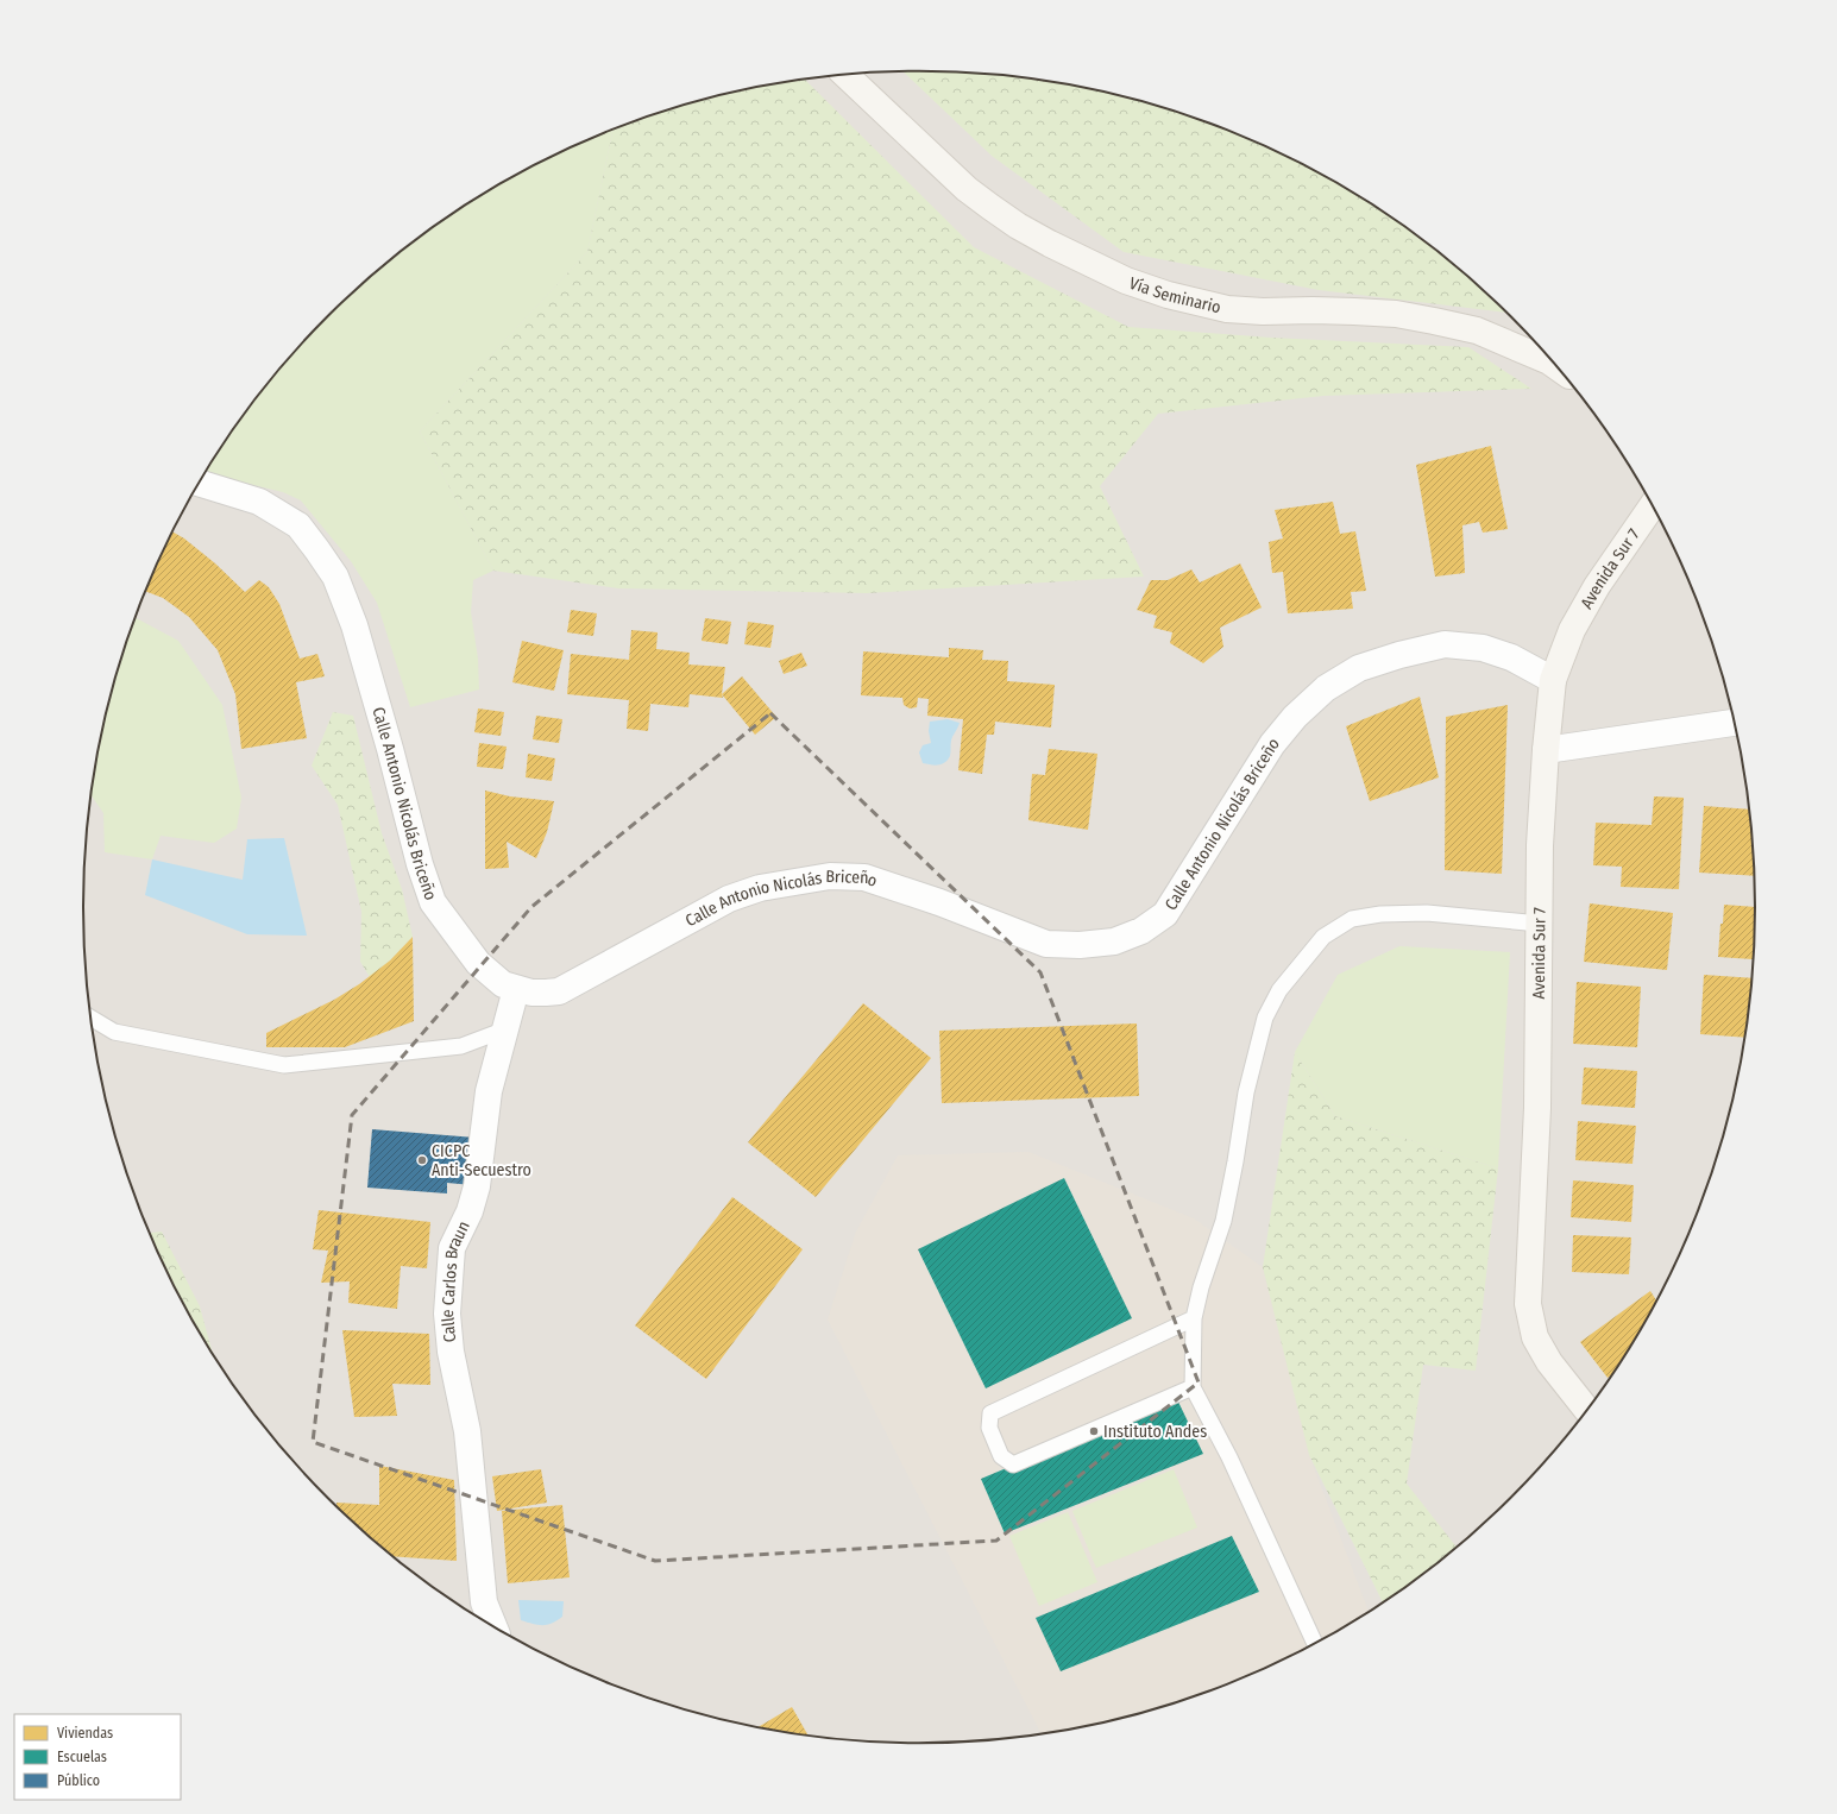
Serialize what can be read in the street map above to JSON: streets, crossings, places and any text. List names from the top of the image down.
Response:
{
  "streets": {
    "main road": ["Vía Seminario", "Avenida Sur 7"],
    "street": ["Calle Antonio Nicolás Briceño", "Calle Carlos Braun"]
  },
  "crossings": [
    ["Avenida Sur 7", "Calle Antonio Nicolás Briceño"],
    ["Calle Antonio Nicolás Briceño", "Calle Carlos Braun"]
  ],
  "places": ["CICPC Anti-Secuestro", "Instituto Andes"],
  "legend": ["Viviendas", "Escuelas", "Público"]
}
